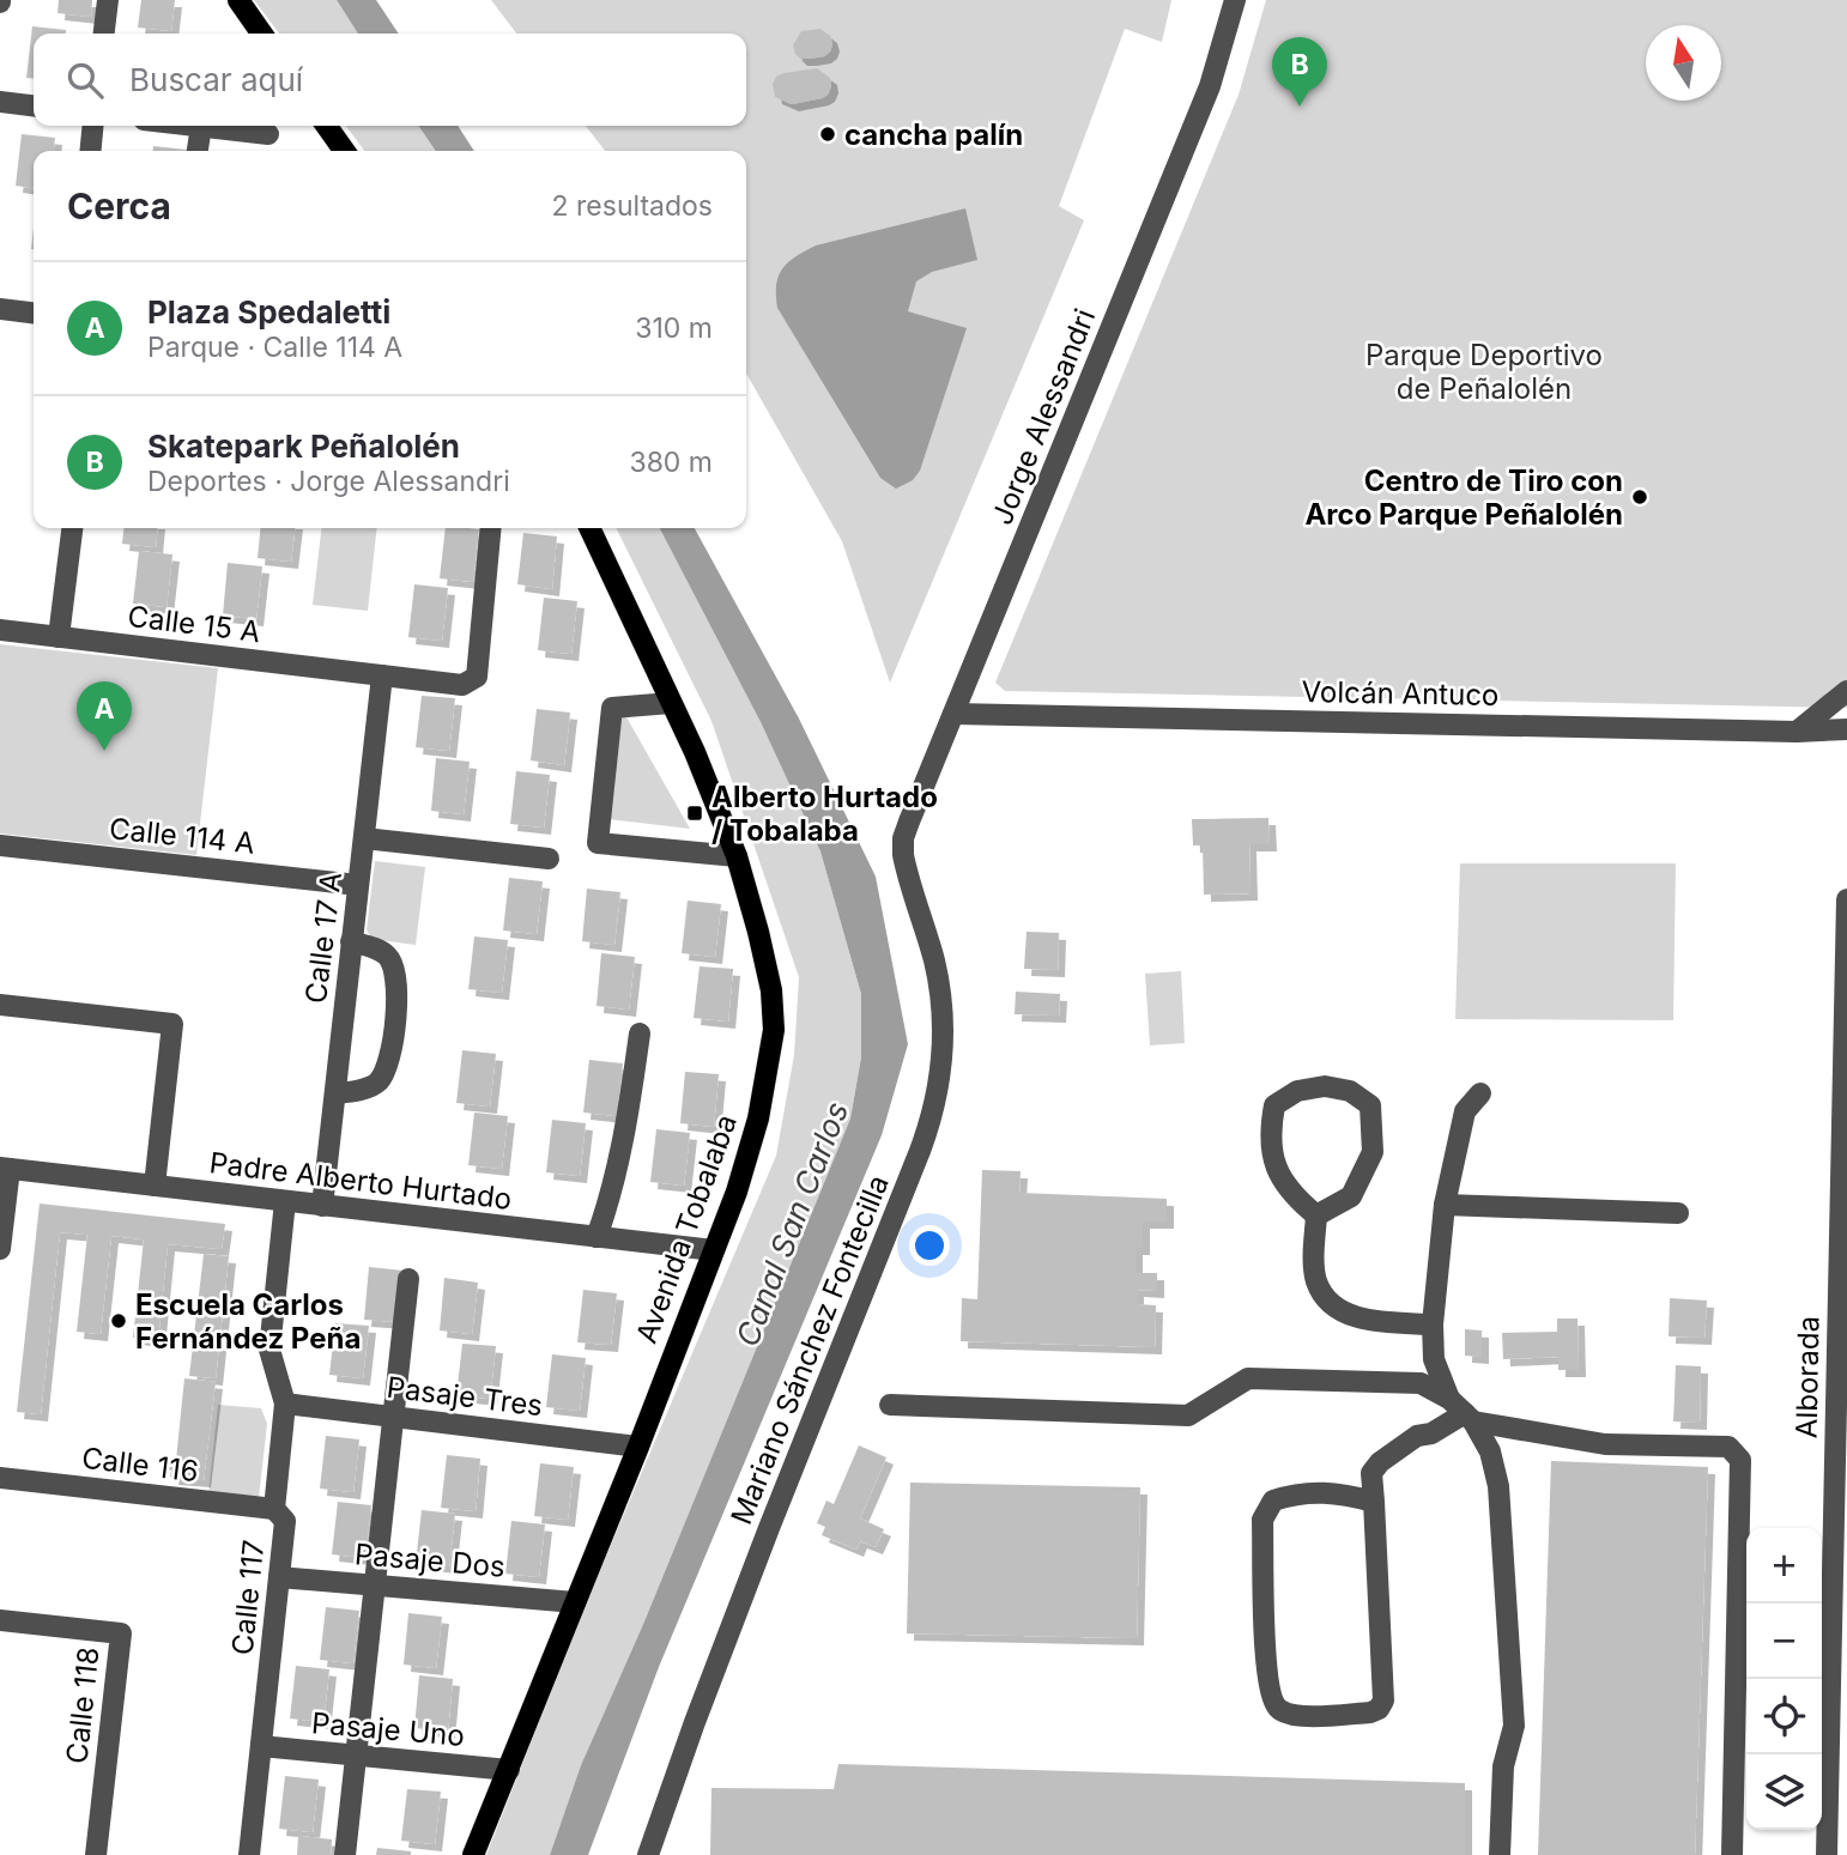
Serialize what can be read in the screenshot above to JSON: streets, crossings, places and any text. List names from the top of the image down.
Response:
{
  "streets": {
    "main road": ["Avenida Tobalaba"],
    "street": [
      "Jorge Alessandri",
      "Calle 15 A",
      "Volcán Antuco",
      "Calle 114 A",
      "Calle 17 A",
      "Padre Alberto Hurtado",
      "Mariano Sánchez Fontecilla",
      "Alborada",
      "Pasaje Tres",
      "Calle 116",
      "Pasaje Dos",
      "Calle 117",
      "Calle 118",
      "Pasaje Uno"
    ]
  },
  "crossings": [
    ["Jorge Alessandri", "Volcán Antuco"],
    ["Jorge Alessandri", "Mariano Sánchez Fontecilla"],
    ["Calle 15 A", "Calle 17 A"],
    ["Calle 114 A", "Calle 17 A"],
    ["Calle 17 A", "Padre Alberto Hurtado"],
    ["Padre Alberto Hurtado", "Avenida Tobalaba"],
    ["Padre Alberto Hurtado", "Calle 117"],
    ["Avenida Tobalaba", "Pasaje Tres"],
    ["Avenida Tobalaba", "Pasaje Dos"],
    ["Avenida Tobalaba", "Pasaje Uno"],
    ["Pasaje Tres", "Calle 117"],
    ["Calle 116", "Calle 117"],
    ["Pasaje Dos", "Calle 117"],
    ["Calle 117", "Pasaje Uno"]
  ],
  "water": ["Canal San Carlos"],
  "parks": ["Parque Deportivo de Peñalolén"],
  "places": {
    "other": ["cancha palín", "Centro de Tiro con Arco Parque Peñalolén", "Escuela Carlos Fernández Peña"],
    "transit": ["Alberto Hurtado / Tobalaba"]
  },
  "north": "top",
  "page": {
    "search": "Buscar aquí",
    "pins": ["B", "A"],
    "heading": ["Cerca", "2 resultados"],
    "list": [
      {
        "mark": "A",
        "name": "Plaza Spedaletti",
        "note": "Parque · Calle 114 A",
        "value": "310 m"
      },
      {
        "mark": "B",
        "name": "Skatepark Peñalolén",
        "note": "Deportes · Jorge Alessandri",
        "value": "380 m"
      }
    ],
    "map_buttons": ["+", "−"]
  }
}
